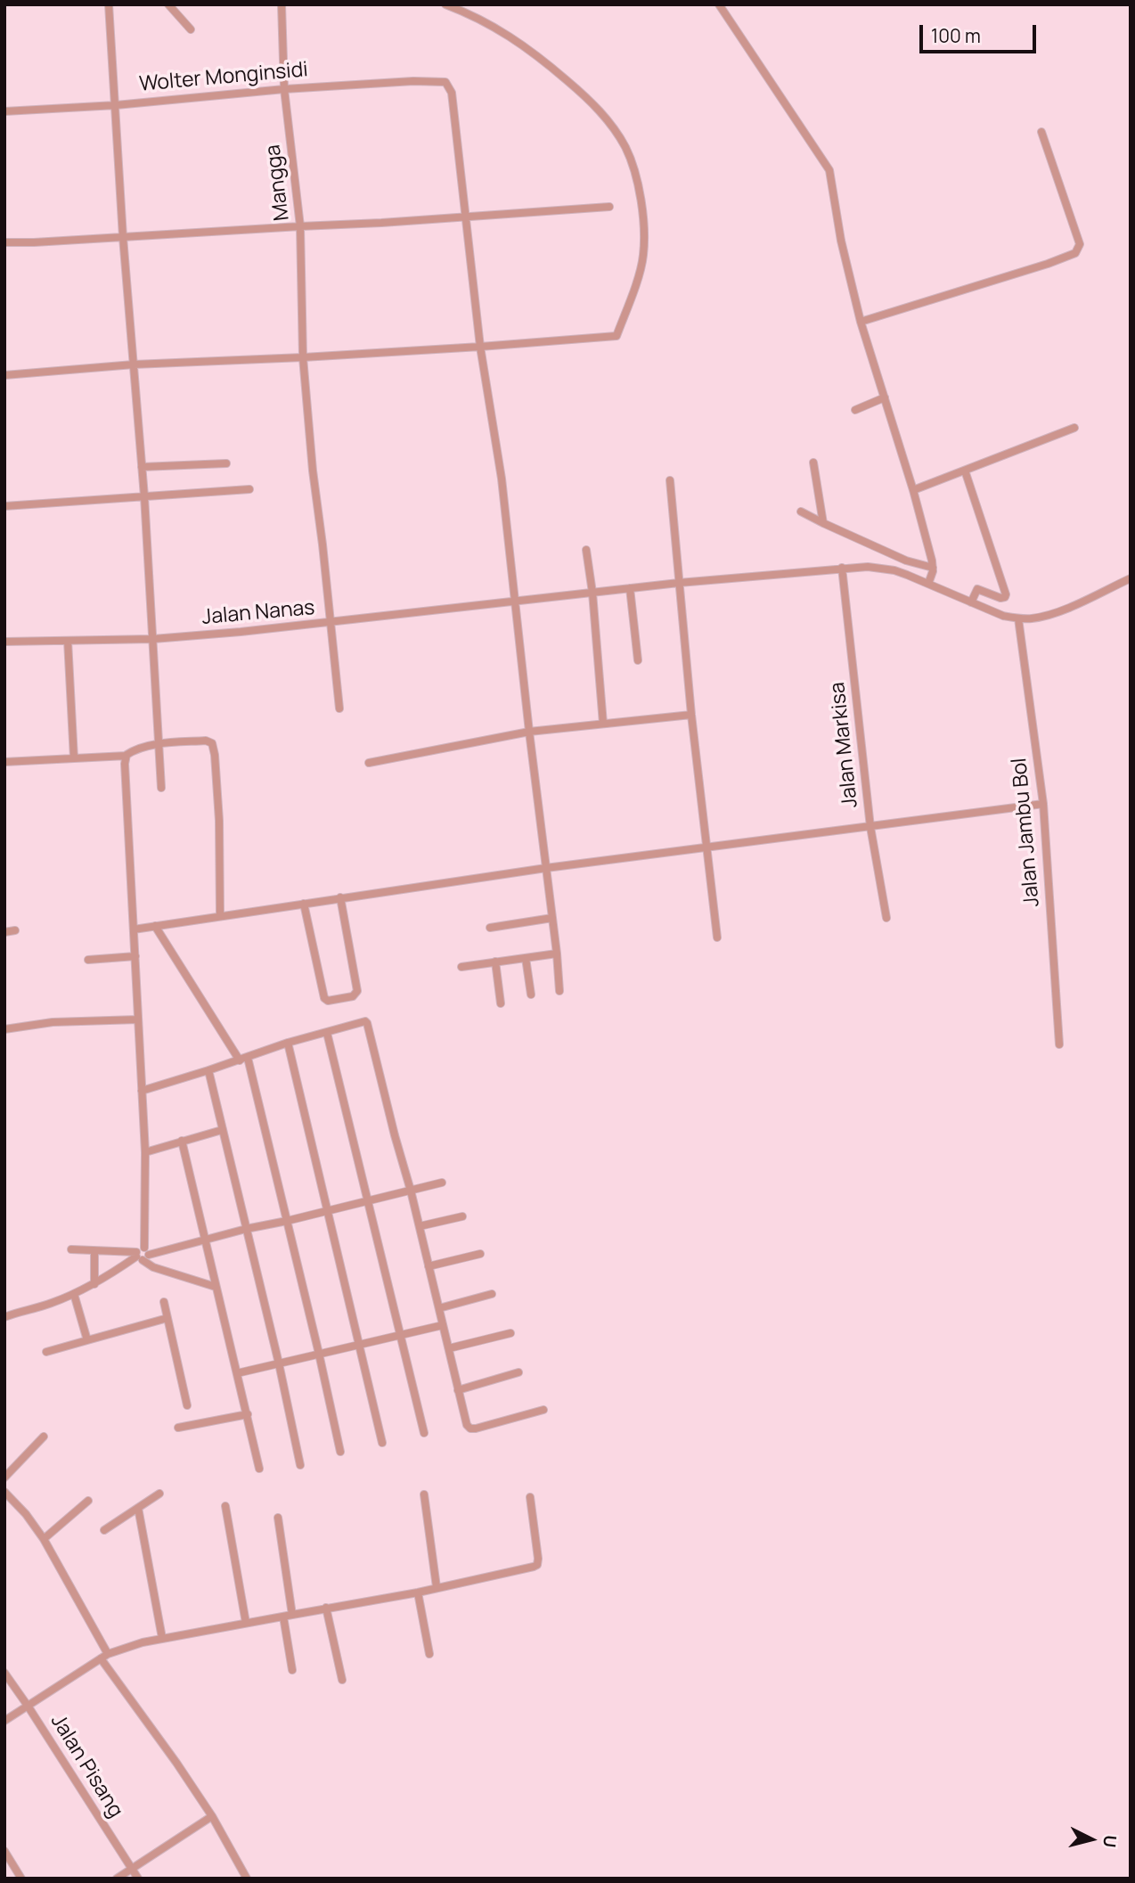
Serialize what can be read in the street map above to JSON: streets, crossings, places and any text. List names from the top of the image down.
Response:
{
  "streets": {
    "street": [
      "Wolter Monginsidi",
      "Mangga",
      "Jalan Nanas",
      "Jalan Markisa",
      "Jalan Jambu Bol",
      "Jalan Pisang"
    ]
  },
  "crossings": [
    ["Wolter Monginsidi", "Mangga"],
    ["Mangga", "Jalan Nanas"],
    ["Jalan Nanas", "Jalan Markisa"]
  ],
  "scale_bar": "100 m",
  "north": "right"
}
